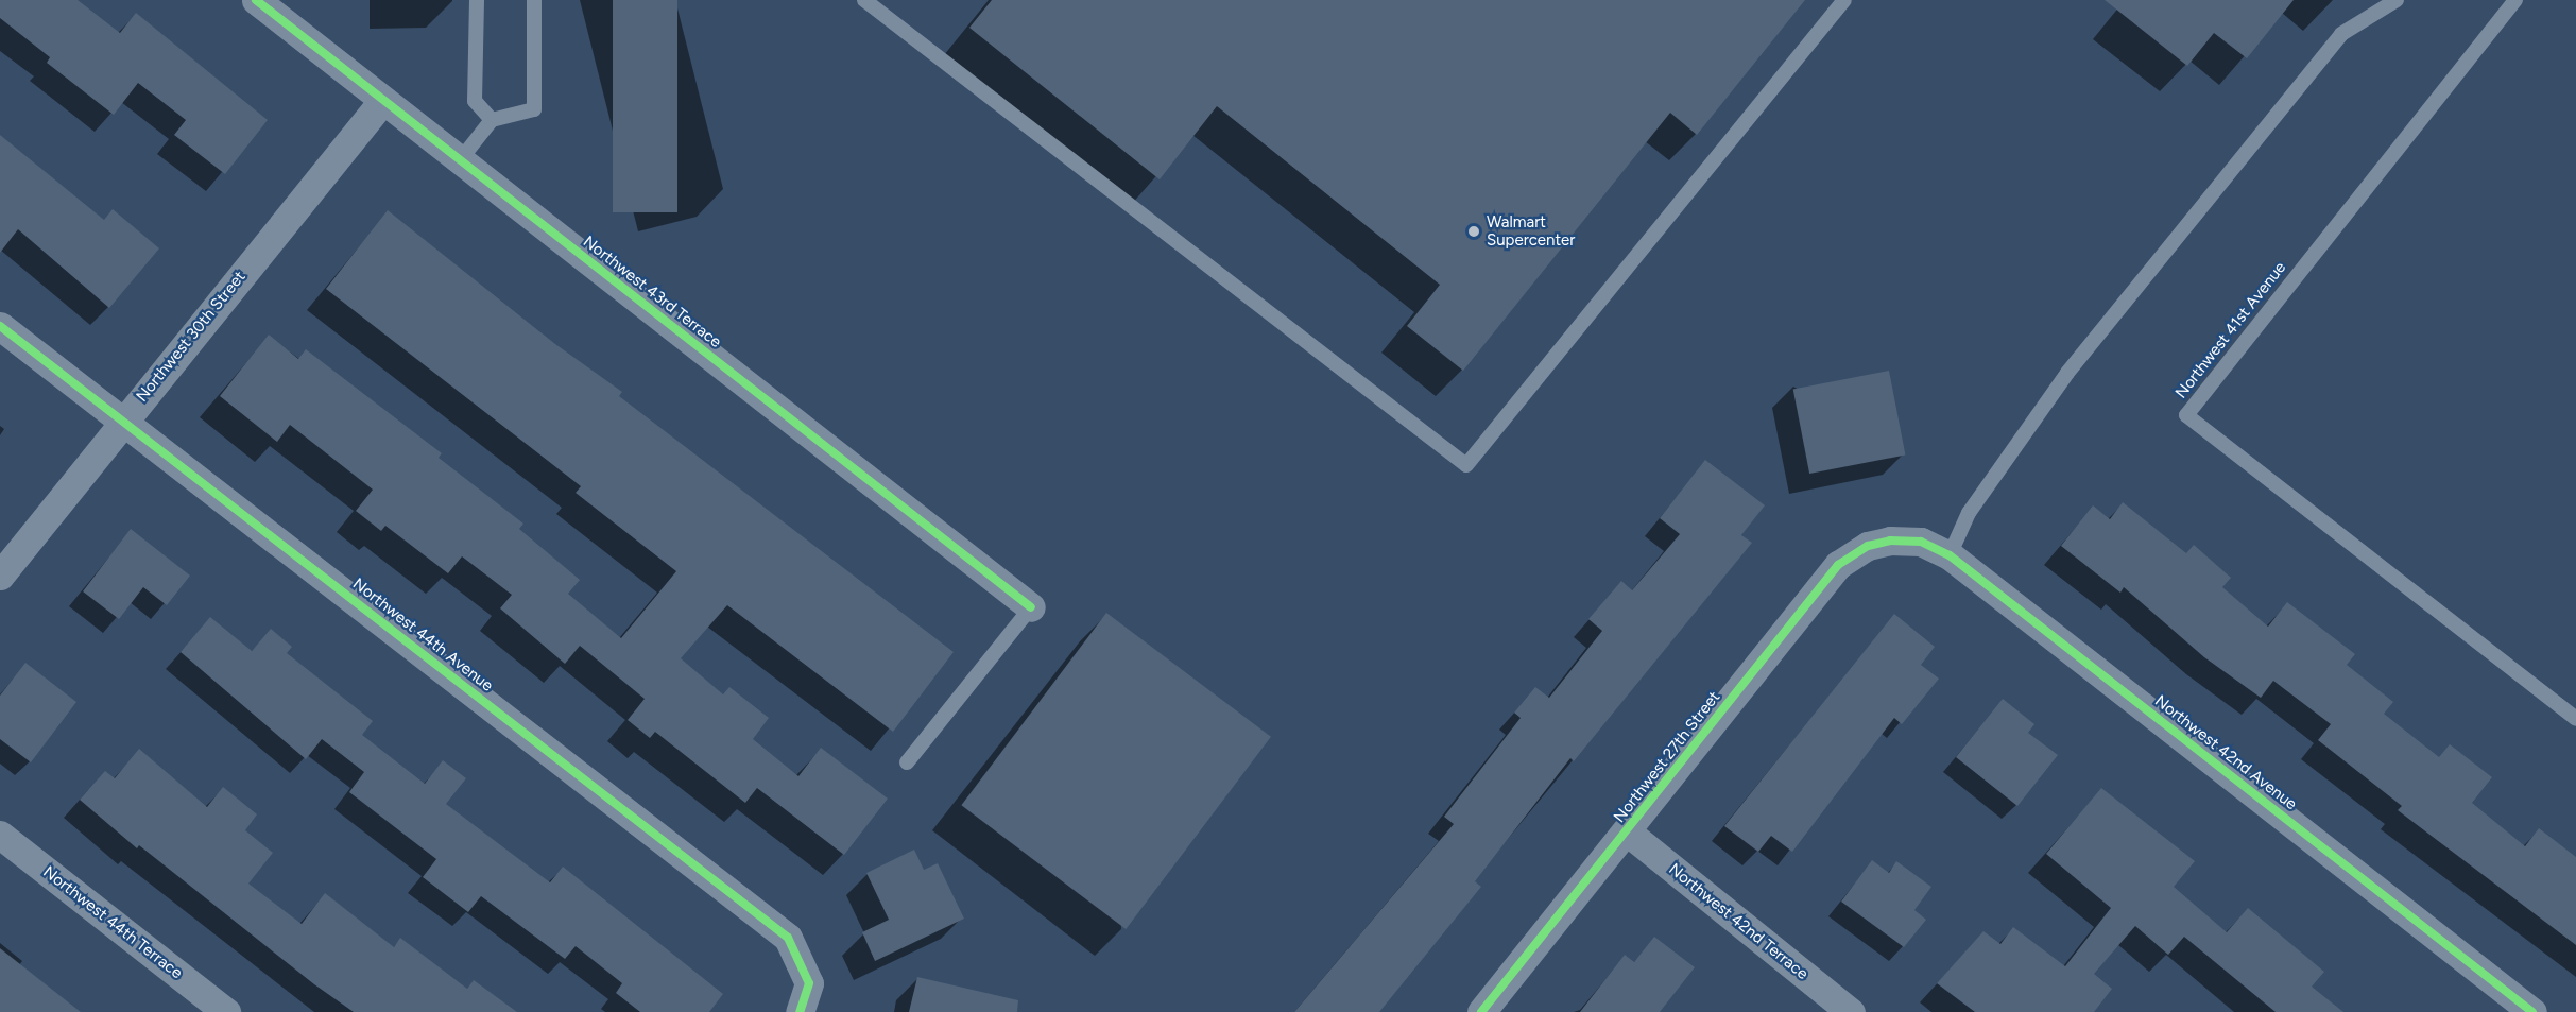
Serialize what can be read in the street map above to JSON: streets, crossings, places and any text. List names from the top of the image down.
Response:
{
  "streets": {
    "street": [
      "Northwest 43rd Terrace",
      "Northwest 30th Street",
      "Northwest 44th Avenue",
      "Northwest 42nd Avenue",
      "Northwest 27th Street",
      "Northwest 42nd Terrace",
      "Northwest 44th Terrace"
    ],
    "lane": ["Northwest 41st Avenue"]
  },
  "crossings": [
    ["Northwest 43rd Terrace", "Northwest 30th Street"],
    ["Northwest 30th Street", "Northwest 44th Avenue"],
    ["Northwest 42nd Avenue", "Northwest 27th Street"],
    ["Northwest 27th Street", "Northwest 42nd Terrace"]
  ],
  "places": ["Walmart Supercenter"]
}
